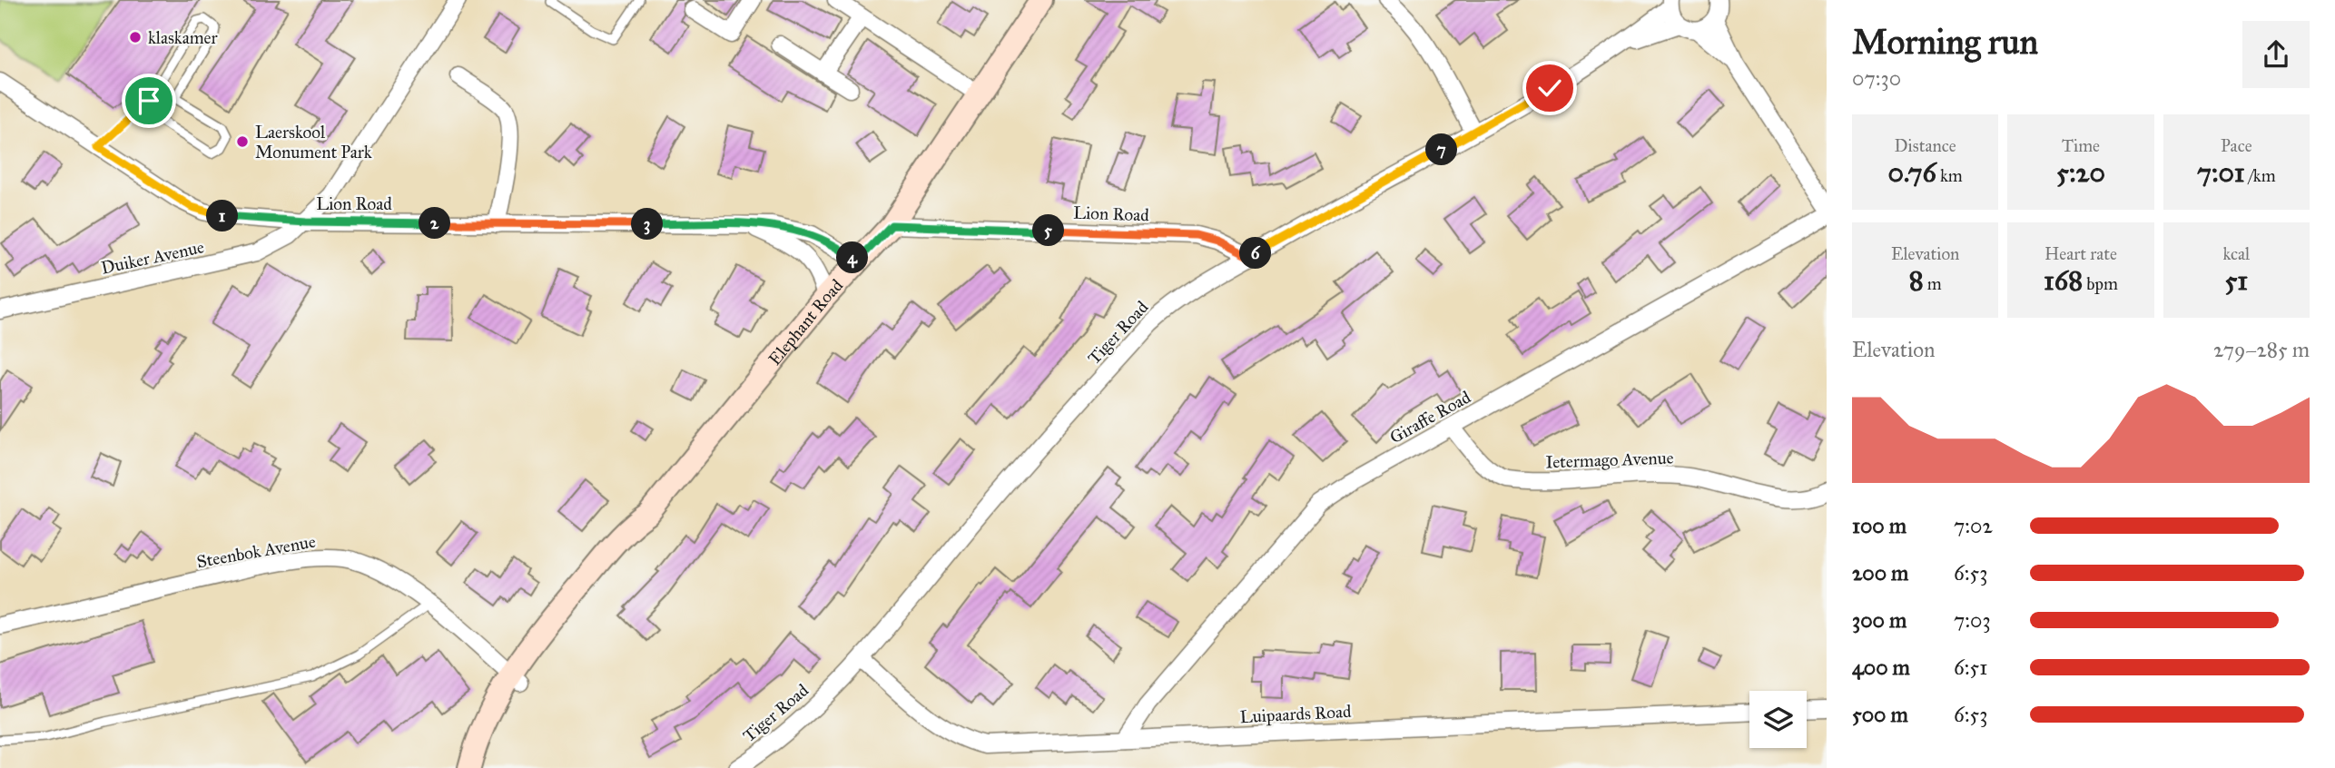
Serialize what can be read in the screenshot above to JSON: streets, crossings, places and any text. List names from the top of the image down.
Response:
{
  "streets": {
    "street": [
      "Lion Road",
      "Duiker Avenue",
      "Elephant Road",
      "Tiger Road",
      "Giraffe Road",
      "Ietermago Avenue",
      "Steenbok Avenue",
      "Luipaards Road"
    ]
  },
  "crossings": [
    ["Lion Road", "Duiker Avenue"],
    ["Lion Road", "Elephant Road"],
    ["Lion Road", "Tiger Road"],
    ["Elephant Road", "Steenbok Avenue"],
    ["Tiger Road", "Luipaards Road"],
    ["Giraffe Road", "Ietermago Avenue"],
    ["Giraffe Road", "Luipaards Road"]
  ],
  "places": ["klaskamer", "Laerskool Monument Park"],
  "page": {
    "heading": ["Morning run", "07:30"],
    "stats": [
      ["Distance", "0.76 km"],
      ["Time", "5:20"],
      ["Pace", "7:01 /km"],
      ["Elevation", "8 m"],
      ["Heart rate", "168 bpm"],
      ["kcal", "51"]
    ],
    "pins": [
      "7",
      "1",
      "2",
      "3",
      "5",
      "6",
      "4"
    ],
    "chart": ["Elevation", "279–285 m"],
    "list": [
      {
        "name": "100 m",
        "note": "7:02"
      },
      {
        "name": "200 m",
        "note": "6:53"
      },
      {
        "name": "300 m",
        "note": "7:03"
      },
      {
        "name": "400 m",
        "note": "6:51"
      },
      {
        "name": "500 m",
        "note": "6:53"
      }
    ]
  }
}
